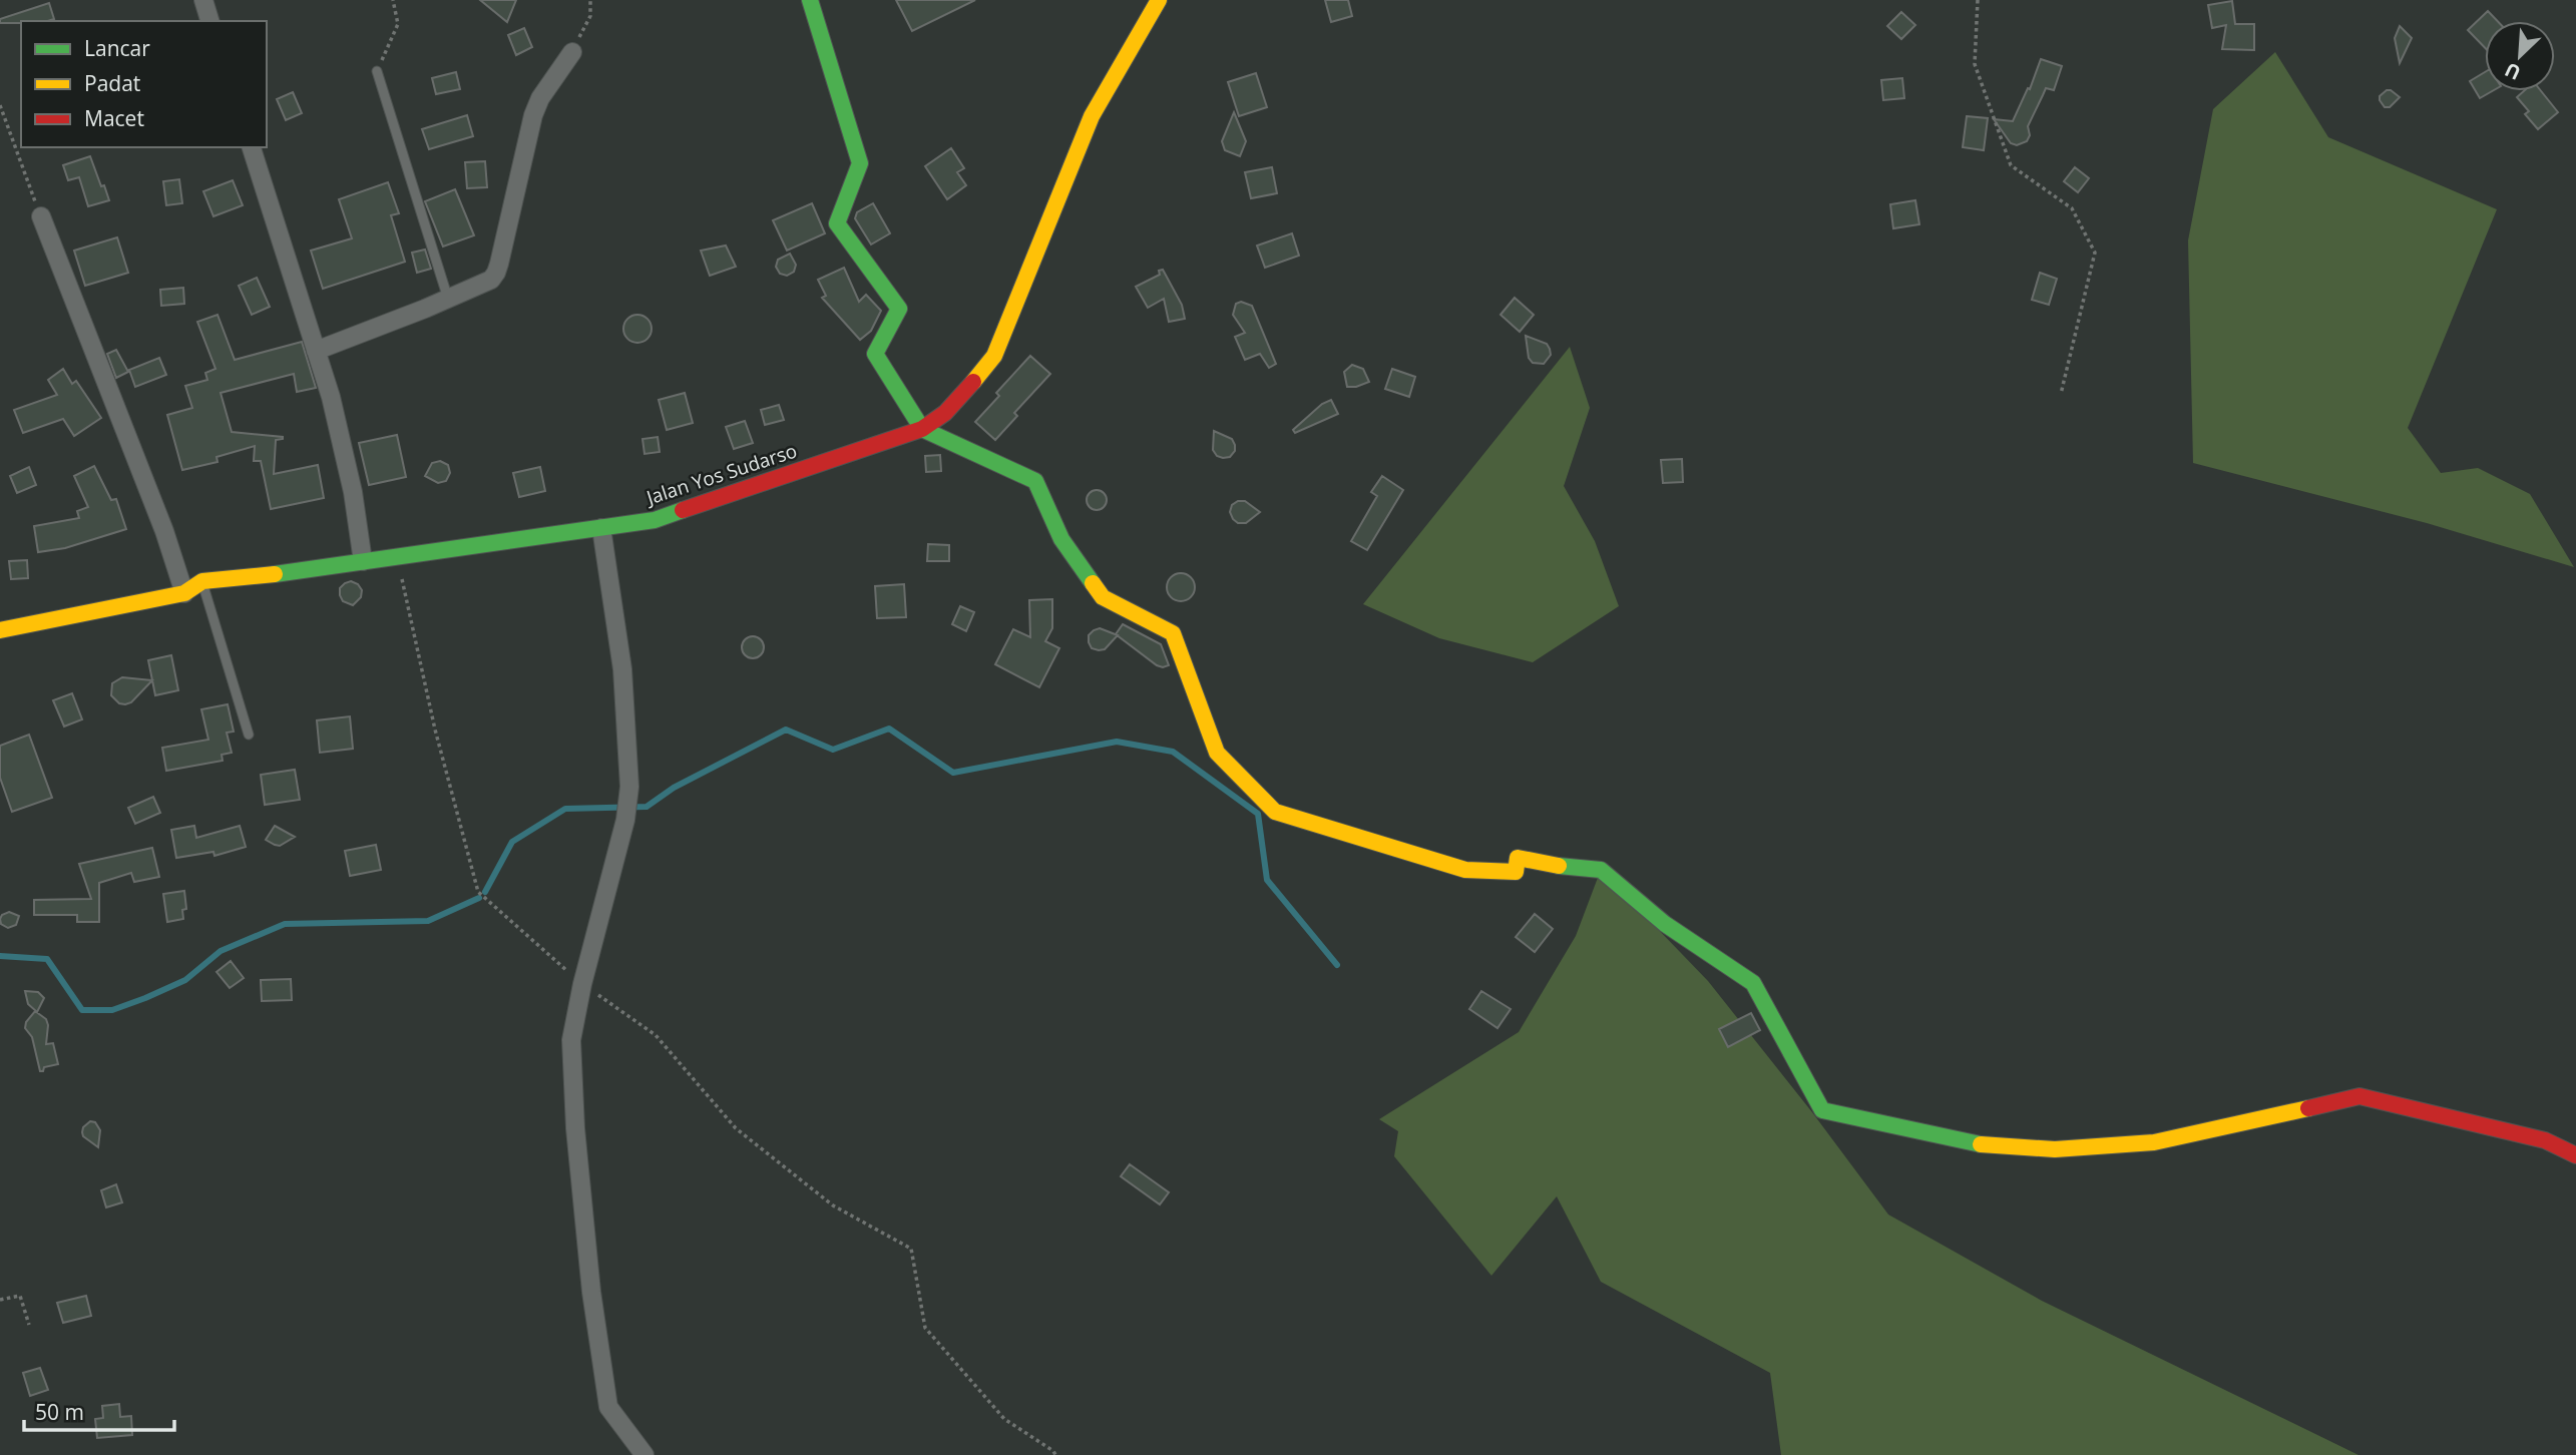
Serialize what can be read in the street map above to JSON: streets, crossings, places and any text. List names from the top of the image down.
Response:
{
  "streets": {
    "street": ["Jalan Yos Sudarso"]
  },
  "legend": ["Lancar", "Padat", "Macet"],
  "scale_bar": "50 m",
  "north": "bottom left"
}
